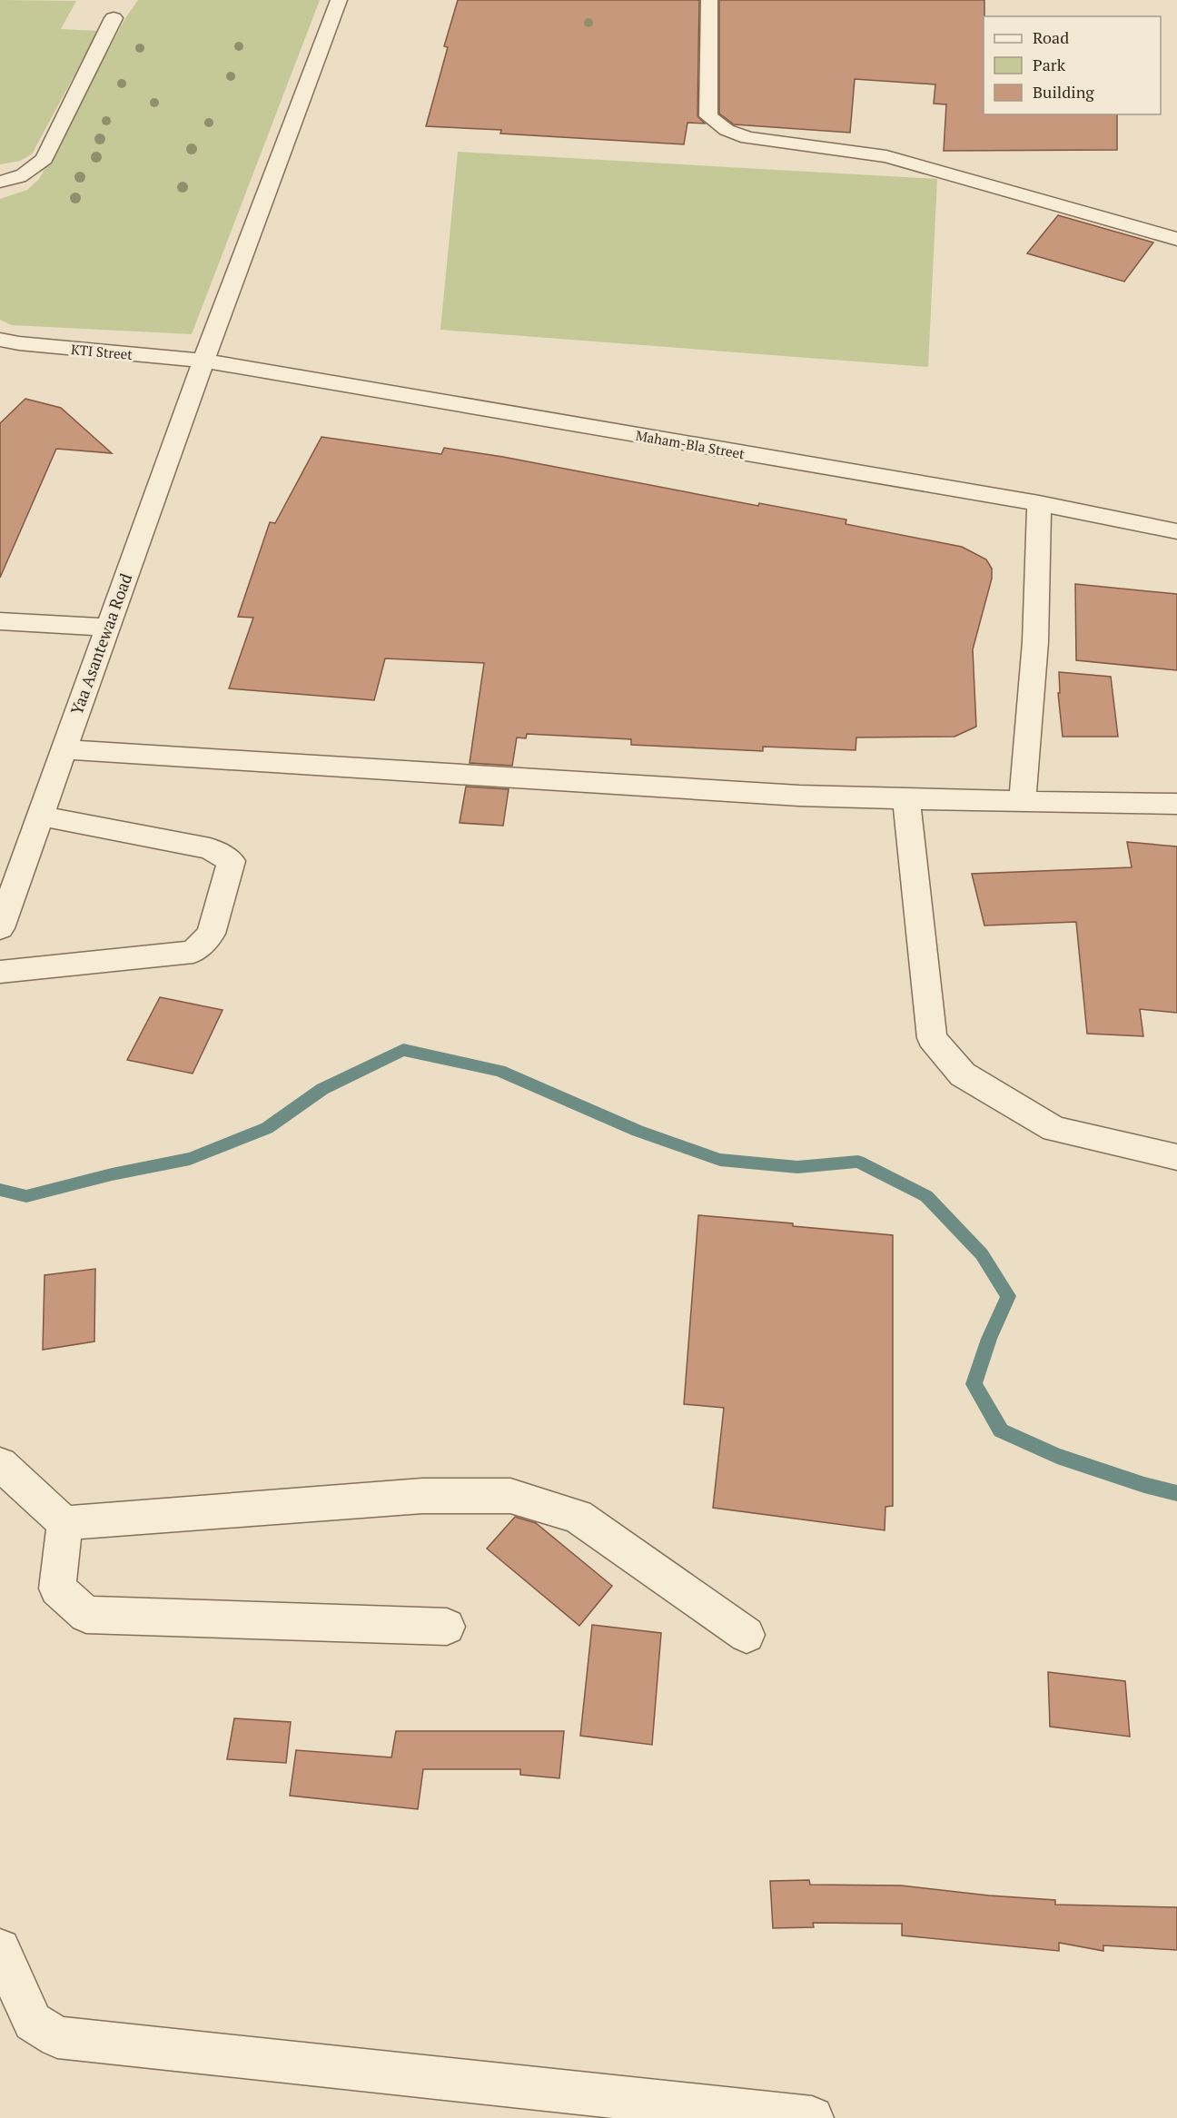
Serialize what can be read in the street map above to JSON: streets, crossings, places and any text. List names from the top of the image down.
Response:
{
  "streets": {
    "street": ["KTI Street", "Maham-Bla Street", "Yaa Asantewaa Road"]
  },
  "crossings": [
    ["KTI Street", "Maham-Bla Street"],
    ["KTI Street", "Yaa Asantewaa Road"],
    ["Maham-Bla Street", "Yaa Asantewaa Road"]
  ],
  "legend": ["Road", "Park", "Building"]
}
